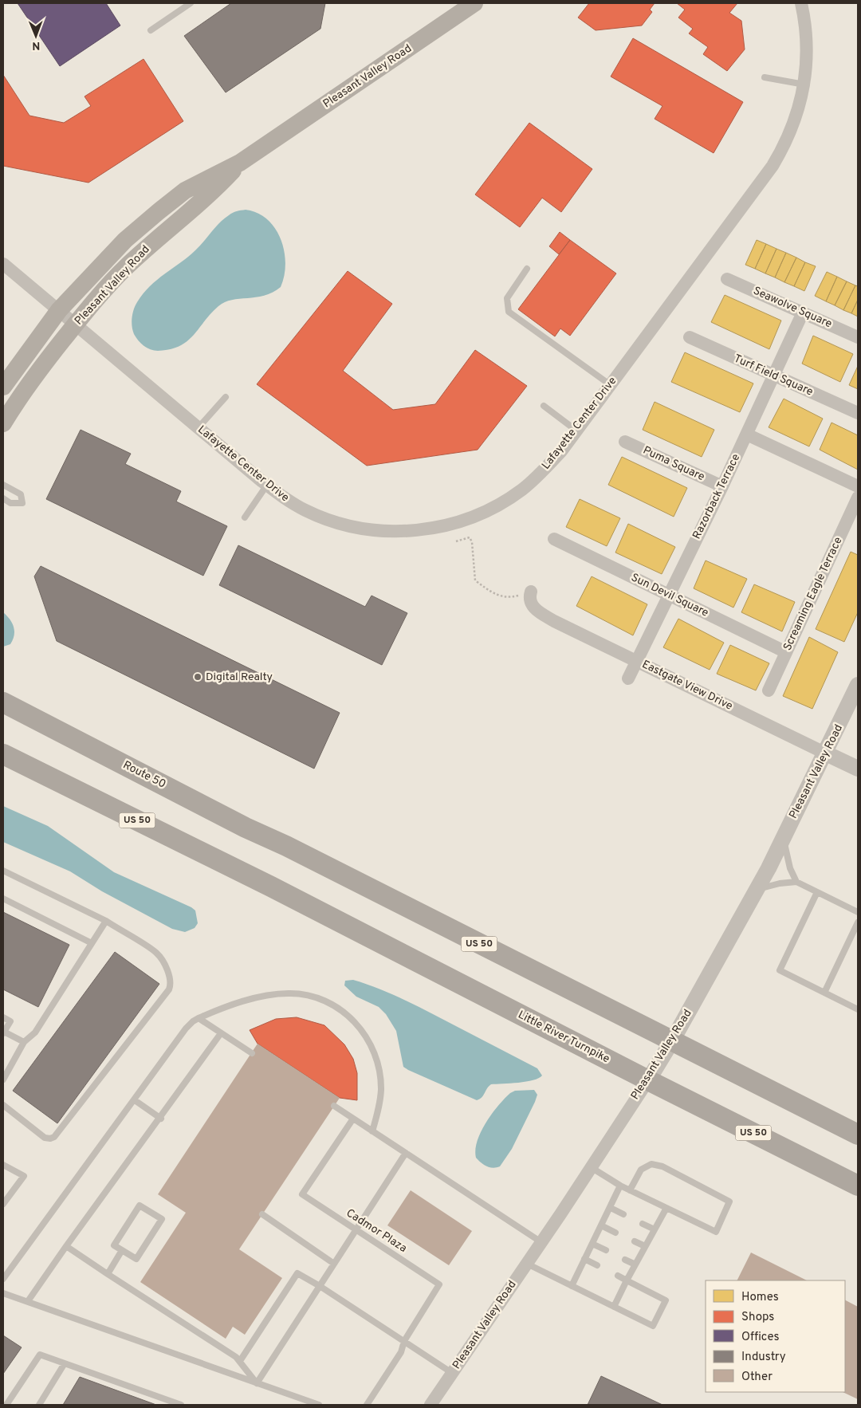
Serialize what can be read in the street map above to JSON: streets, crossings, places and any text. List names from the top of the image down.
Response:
{
  "streets": {
    "highway": ["Route 50", "US 50", "Little River Turnpike"],
    "main road": ["Pleasant Valley Road"],
    "street": [
      "Seawolve Square",
      "Turf Field Square",
      "Lafayette Center Drive",
      "Puma Square",
      "Razorback Terrace",
      "Screaming Eagle Terrace",
      "Sun Devil Square",
      "Eastgate View Drive"
    ],
    "lane": ["Cadmor Plaza"]
  },
  "crossings": [
    ["Pleasant Valley Road", "Lafayette Center Drive"],
    ["Pleasant Valley Road", "Eastgate View Drive"],
    ["Pleasant Valley Road", "Route 50"],
    ["Pleasant Valley Road", "US 50"],
    ["Pleasant Valley Road", "Little River Turnpike"],
    ["Seawolve Square", "Razorback Terrace"],
    ["Turf Field Square", "Razorback Terrace"],
    ["Puma Square", "Razorback Terrace"],
    ["Razorback Terrace", "Sun Devil Square"],
    ["Razorback Terrace", "Eastgate View Drive"],
    ["Screaming Eagle Terrace", "Sun Devil Square"],
    ["Route 50", "US 50"]
  ],
  "places": ["Digital Realty"],
  "legend": [
    "Homes",
    "Shops",
    "Offices",
    "Industry",
    "Other"
  ],
  "north": "bottom"
}
